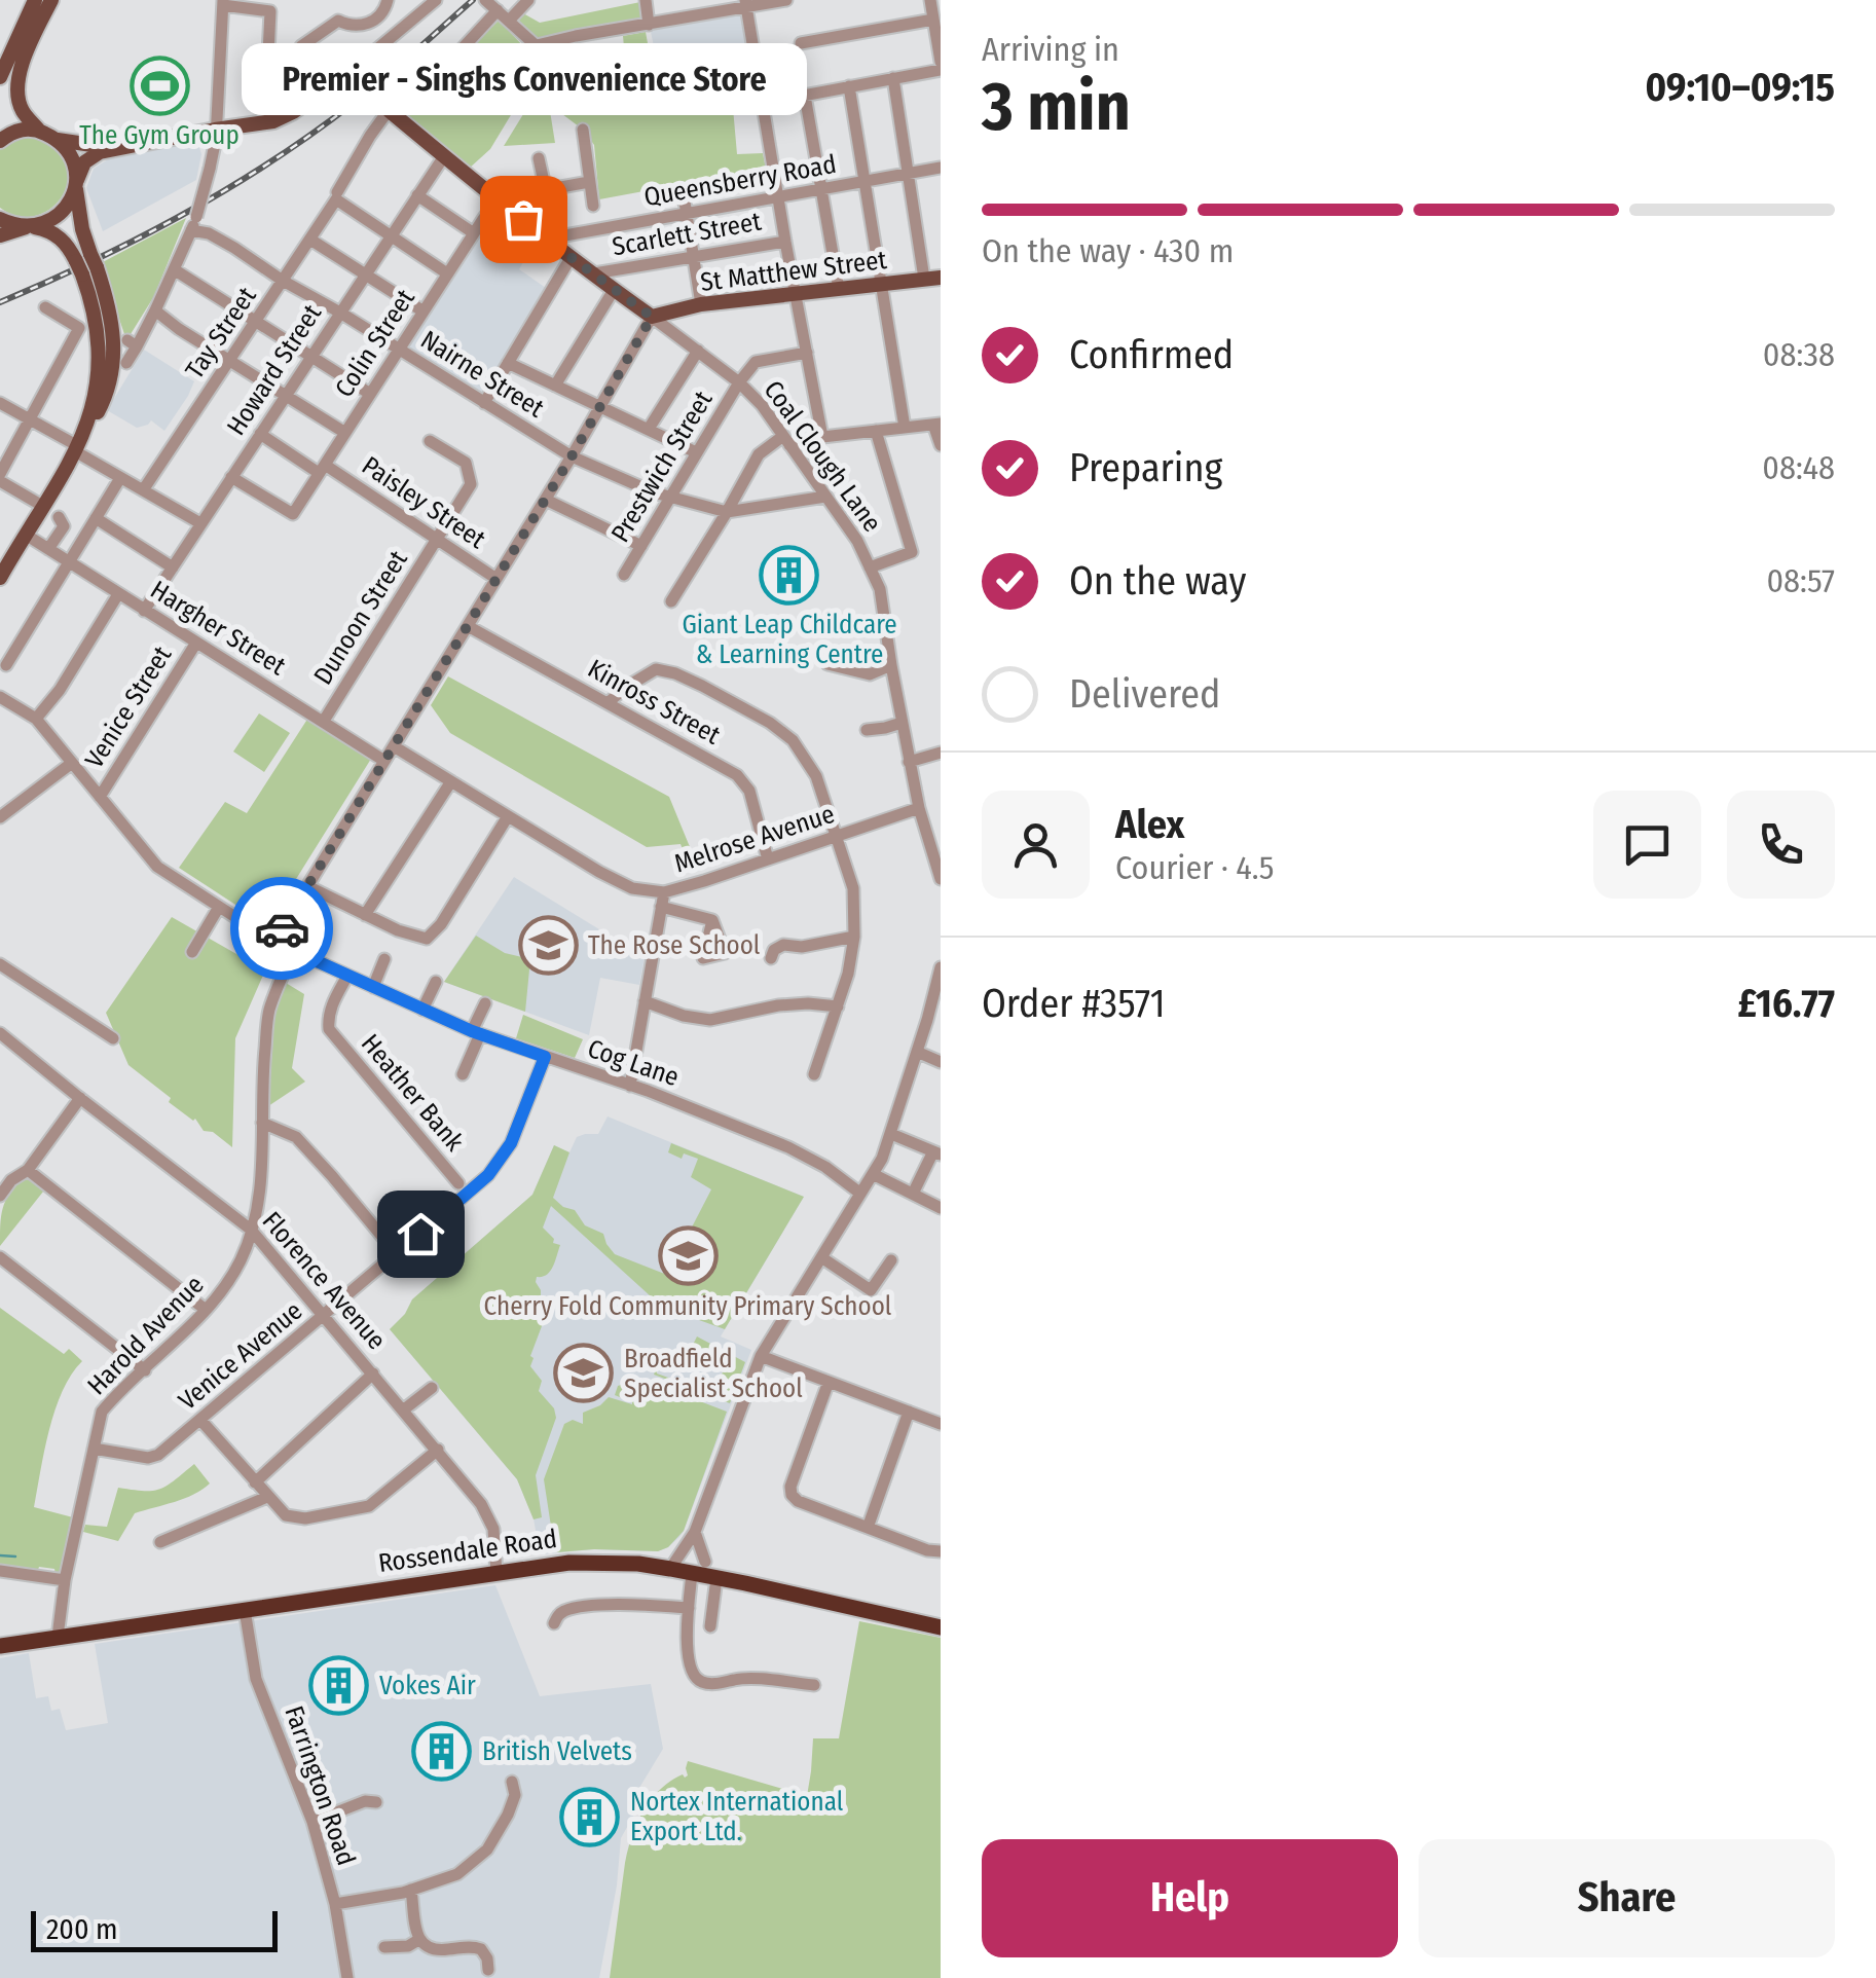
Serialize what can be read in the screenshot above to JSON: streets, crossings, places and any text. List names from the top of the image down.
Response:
{
  "streets": {
    "highway": ["Rossendale Road"],
    "main road": ["St Matthew Street", "Coal Clough Lane"],
    "street": [
      "Queensberry Road",
      "Scarlett Street",
      "Tay Street",
      "Colin Street",
      "Howard Street",
      "Nairne Street",
      "Prestwich Street",
      "Paisley Street",
      "Dunoon Street",
      "Hargher Street",
      "Kinross Street",
      "Venice Street",
      "Melrose Avenue",
      "Cog Lane",
      "Heather Bank",
      "Florence Avenue",
      "Harold Avenue",
      "Venice Avenue",
      "Farrington Road"
    ]
  },
  "crossings": [
    ["Queensberry Road", "Coal Clough Lane"],
    ["Scarlett Street", "Coal Clough Lane"],
    ["St Matthew Street", "Coal Clough Lane"],
    ["Tay Street", "Nairne Street"],
    ["Tay Street", "Coal Clough Lane"],
    ["Colin Street", "Howard Street"],
    ["Colin Street", "Nairne Street"],
    ["Colin Street", "Coal Clough Lane"],
    ["Colin Street", "Paisley Street"],
    ["Howard Street", "Nairne Street"],
    ["Howard Street", "Coal Clough Lane"],
    ["Howard Street", "Paisley Street"],
    ["Howard Street", "Hargher Street"],
    ["Nairne Street", "Coal Clough Lane"],
    ["Nairne Street", "Prestwich Street"],
    ["Coal Clough Lane", "Prestwich Street"],
    ["Coal Clough Lane", "Melrose Avenue"],
    ["Paisley Street", "Dunoon Street"],
    ["Dunoon Street", "Hargher Street"],
    ["Hargher Street", "Venice Street"],
    ["Kinross Street", "Melrose Avenue"],
    ["Venice Street", "Cog Lane"],
    ["Cog Lane", "Heather Bank"],
    ["Cog Lane", "Harold Avenue"],
    ["Cog Lane", "Venice Avenue"],
    ["Florence Avenue", "Harold Avenue"],
    ["Florence Avenue", "Venice Avenue"],
    ["Florence Avenue", "Rossendale Road"],
    ["Harold Avenue", "Venice Avenue"],
    ["Harold Avenue", "Rossendale Road"],
    ["Rossendale Road", "Farrington Road"]
  ],
  "places": {
    "sports": ["The Gym Group"],
    "other": ["Premier - Singhs Convenience Store"],
    "building": [
      "Giant Leap Childcare & Learning Centre",
      "Vokes Air",
      "British Velvets",
      "Nortex International Export Ltd."
    ],
    "school or university": ["The Rose School", "Cherry Fold Community Primary School", "Broadfield Specialist School"]
  },
  "scale_bar": "200 m",
  "page": {
    "heading": ["3 min", "Arriving in", "09:10–09:15"],
    "panel": [
      "Alex",
      "Courier · 4.5",
      "Order #3571",
      "£16.77"
    ],
    "bubble": "Premier - Singhs Convenience Store",
    "bar": "On the way · 430 m",
    "list": [
      ["Confirmed", "08:38"],
      ["Preparing", "08:48"],
      ["On the way", "08:57"],
      "Delivered"
    ],
    "buttons": ["Help", "Share"],
    "scale": "200 m"
  }
}
